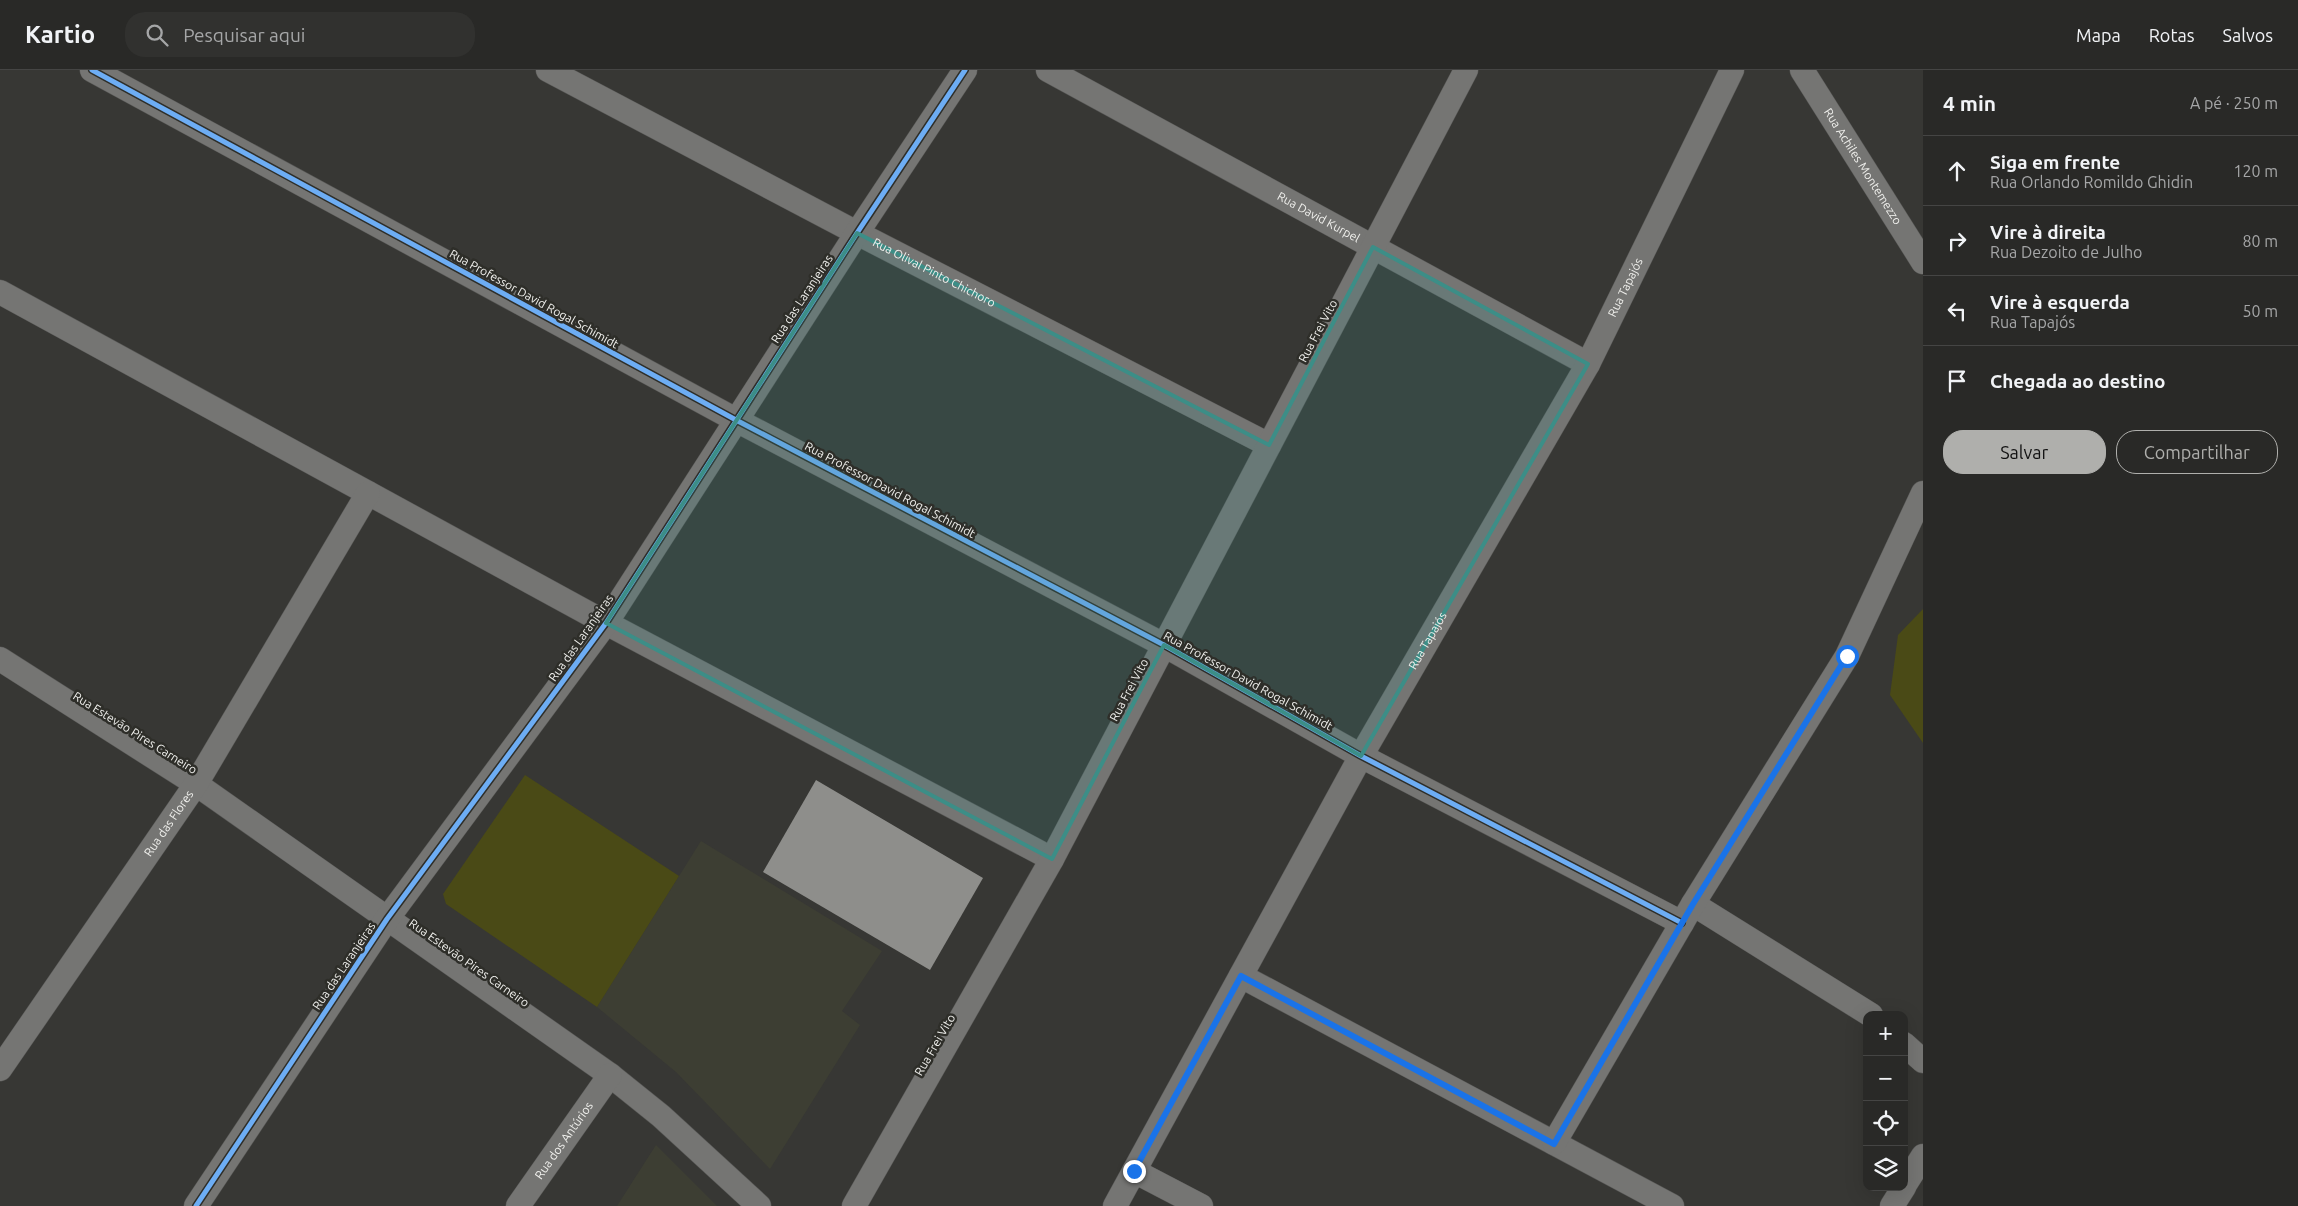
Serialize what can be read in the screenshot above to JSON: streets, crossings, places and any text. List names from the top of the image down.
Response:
{
  "streets": {
    "street": [
      "Rua Achiles Montemezzo",
      "Rua David Kurpel",
      "Rua Olival Pinto Chichoro",
      "Rua Tapajós",
      "Rua Professor David Rogal Schimidt",
      "Rua das Laranjeiras",
      "Rua Frei Vito",
      "Rua Estevão Pires Carneiro",
      "Rua das Flores",
      "Rua dos Antúrios"
    ]
  },
  "crossings": [
    ["Rua David Kurpel", "Rua Tapajós"],
    ["Rua David Kurpel", "Rua Frei Vito"],
    ["Rua Olival Pinto Chichoro", "Rua das Laranjeiras"],
    ["Rua Olival Pinto Chichoro", "Rua Frei Vito"],
    ["Rua Tapajós", "Rua Professor David Rogal Schimidt"],
    ["Rua Professor David Rogal Schimidt", "Rua das Laranjeiras"],
    ["Rua Professor David Rogal Schimidt", "Rua Frei Vito"],
    ["Rua das Laranjeiras", "Rua Estevão Pires Carneiro"],
    ["Rua Estevão Pires Carneiro", "Rua das Flores"],
    ["Rua Estevão Pires Carneiro", "Rua dos Antúrios"]
  ],
  "page": {
    "header": "Kartio",
    "search": "Pesquisar aqui",
    "nav": ["Mapa", "Rotas", "Salvos"],
    "heading": ["4 min", "A pé · 250 m"],
    "list": [
      ["Siga em frente", "Rua Orlando Romildo Ghidin", "120 m"],
      ["Vire à direita", "Rua Dezoito de Julho", "80 m"],
      ["Vire à esquerda", "Rua Tapajós", "50 m"],
      "Chegada ao destino"
    ],
    "buttons": ["Salvar", "Compartilhar"],
    "map_buttons": ["+", "−"]
  }
}
